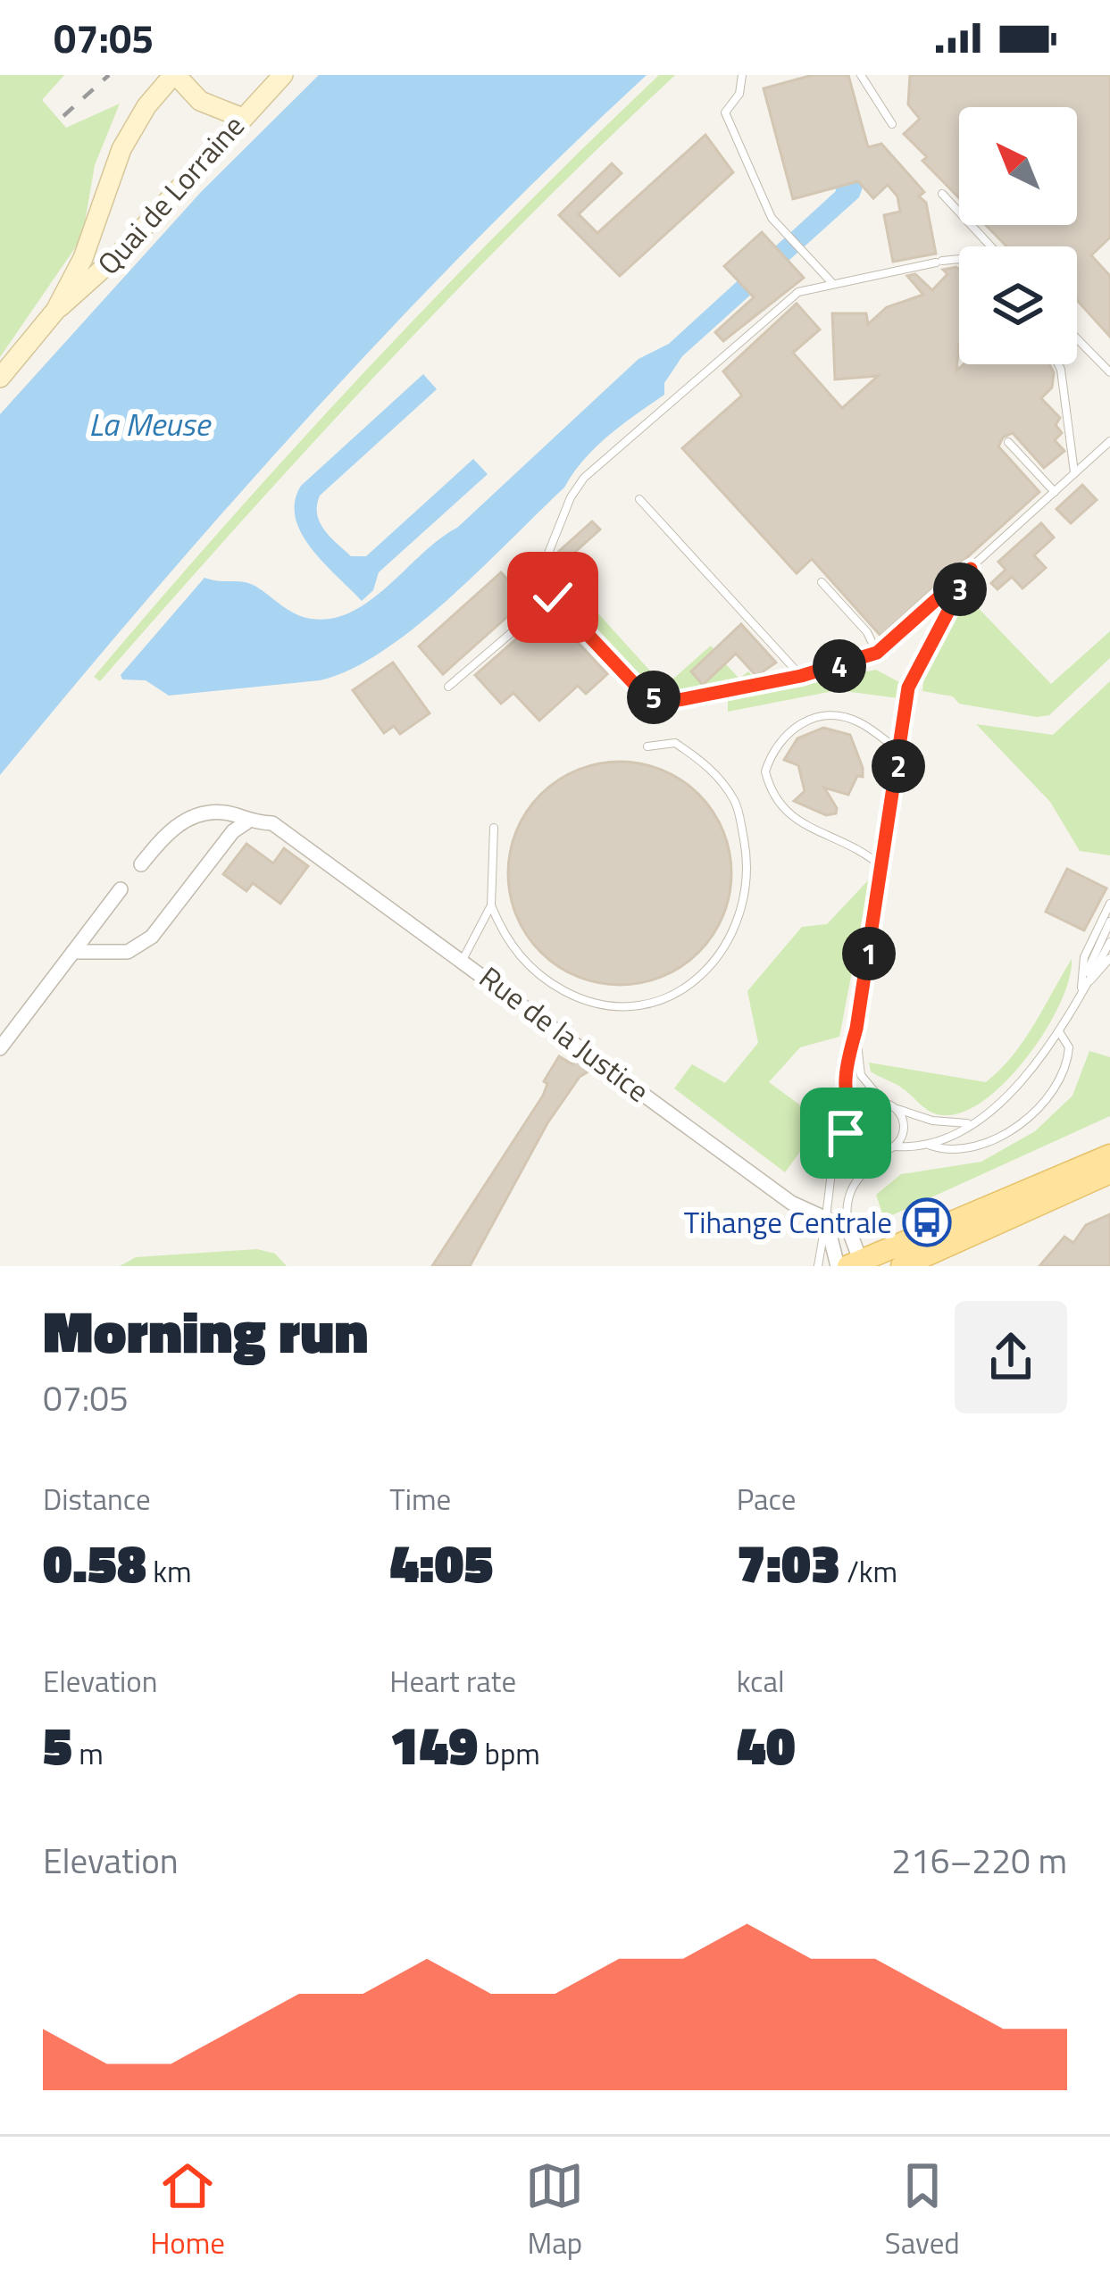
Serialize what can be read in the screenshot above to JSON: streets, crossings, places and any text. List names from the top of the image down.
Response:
{
  "streets": {
    "main road": ["Quai de Lorraine"],
    "street": ["Rue de la Justice"]
  },
  "water": ["La Meuse"],
  "places": {
    "bus stop": ["Tihange Centrale"]
  },
  "north": "top left",
  "page": {
    "status": "07:05",
    "pins": [
      "3",
      "4",
      "5",
      "2",
      "1"
    ],
    "heading": ["Morning run", "07:05"],
    "stats": [
      ["Distance", "0.58 km"],
      ["Time", "4:05"],
      ["Pace", "7:03 /km"],
      ["Elevation", "5 m"],
      ["Heart rate", "149 bpm"],
      ["kcal", "40"]
    ],
    "chart": ["Elevation", "216–220 m"],
    "tabs": ["Home", "Map", "Saved"]
  }
}
